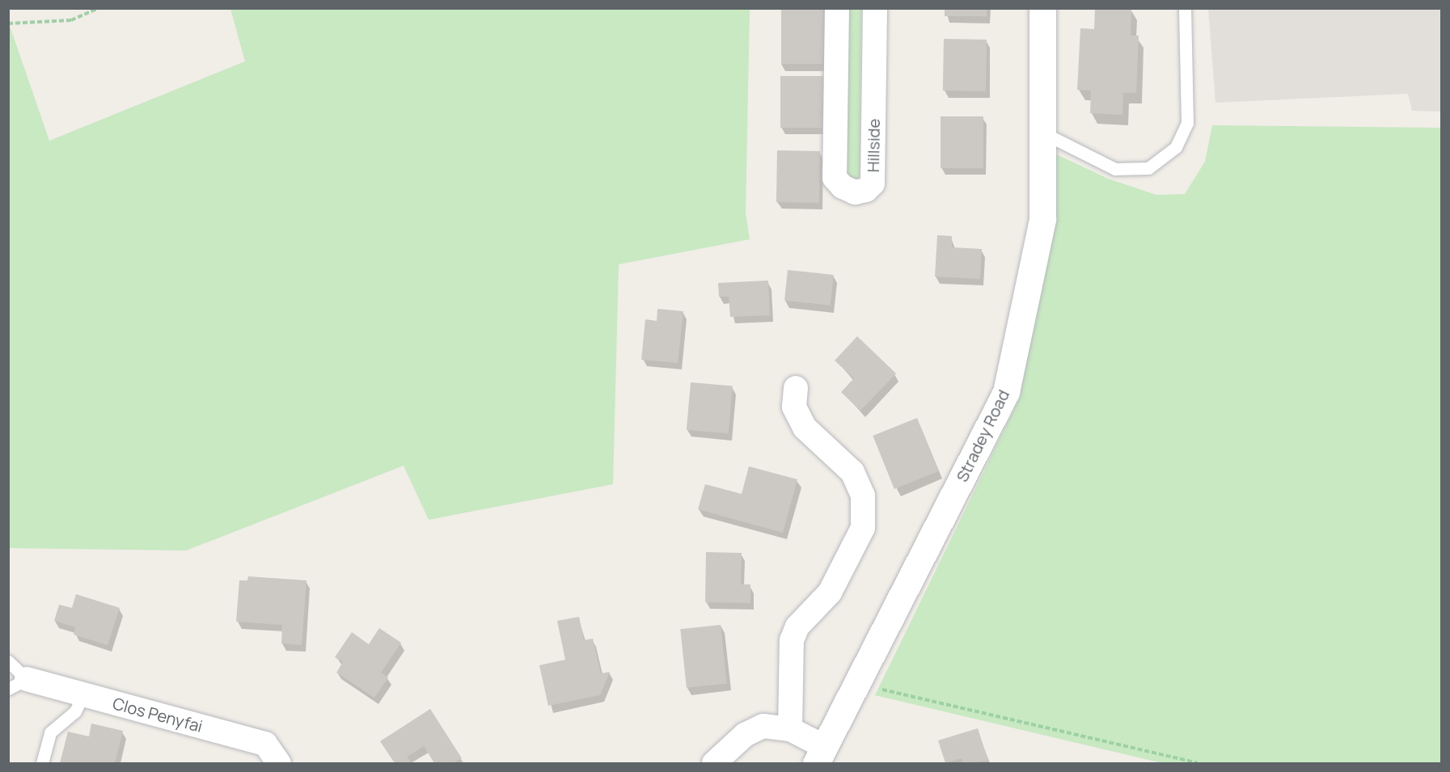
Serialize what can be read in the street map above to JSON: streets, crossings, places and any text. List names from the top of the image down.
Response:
{
  "streets": {
    "main road": ["Stradey Road"],
    "street": ["Hillside", "Clos Penyfai"]
  }
}
